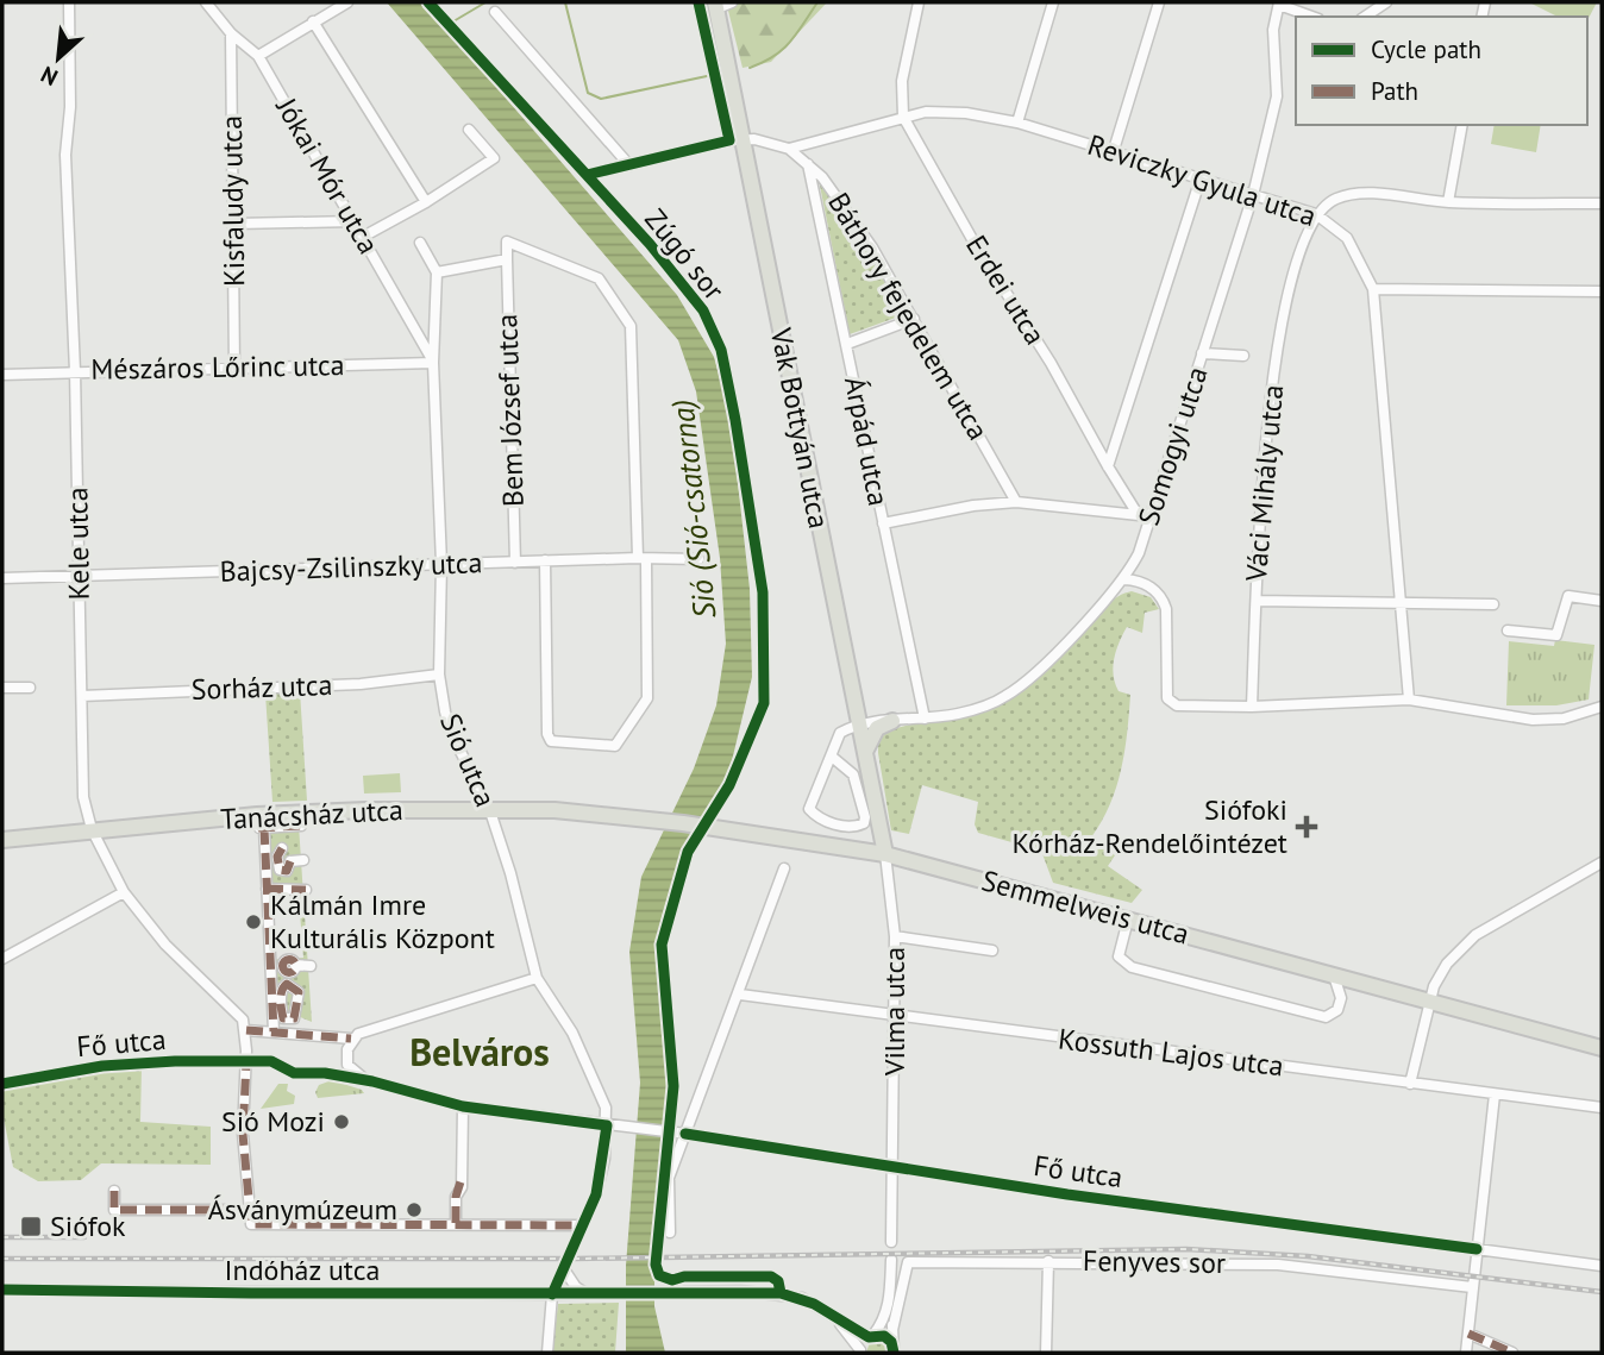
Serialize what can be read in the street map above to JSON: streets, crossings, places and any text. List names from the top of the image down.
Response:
{
  "streets": {
    "main road": ["Vak Bottyán utca", "Tanácsház utca", "Semmelweis utca"],
    "street": [
      "Jókai Mór utca",
      "Reviczky Gyula utca",
      "Kisfaludy utca",
      "Erdei utca",
      "Báthory fejedelem utca",
      "Mészáros Lőrinc utca",
      "Bem József utca",
      "Árpád utca",
      "Somogyi utca",
      "Váci Mihály utca",
      "Kele utca",
      "Bajcsy-Zsilinszky utca",
      "Sorház utca",
      "Sió utca",
      "Vilma utca",
      "Fő utca",
      "Kossuth Lajos utca",
      "Fenyves sor",
      "Indóház utca"
    ],
    "cycle path": ["Zúgó sor"]
  },
  "crossings": [
    ["Jókai Mór utca", "Kisfaludy utca"],
    ["Jókai Mór utca", "Mészáros Lőrinc utca"],
    ["Jókai Mór utca", "Sió utca"],
    ["Reviczky Gyula utca", "Erdei utca"],
    ["Reviczky Gyula utca", "Báthory fejedelem utca"],
    ["Reviczky Gyula utca", "Somogyi utca"],
    ["Reviczky Gyula utca", "Váci Mihály utca"],
    ["Kisfaludy utca", "Mészáros Lőrinc utca"],
    ["Erdei utca", "Somogyi utca"],
    ["Báthory fejedelem utca", "Vak Bottyán utca"],
    ["Báthory fejedelem utca", "Árpád utca"],
    ["Mészáros Lőrinc utca", "Kele utca"],
    ["Mészáros Lőrinc utca", "Sió utca"],
    ["Bem József utca", "Bajcsy-Zsilinszky utca"],
    ["Vak Bottyán utca", "Somogyi utca"],
    ["Vak Bottyán utca", "Semmelweis utca"],
    ["Vak Bottyán utca", "Vilma utca"],
    ["Árpád utca", "Somogyi utca"],
    ["Kele utca", "Bajcsy-Zsilinszky utca"],
    ["Kele utca", "Sorház utca"],
    ["Kele utca", "Tanácsház utca"],
    ["Bajcsy-Zsilinszky utca", "Sió utca"],
    ["Sorház utca", "Sió utca"],
    ["Sió utca", "Tanácsház utca"],
    ["Sió utca", "Fő utca"],
    ["Tanácsház utca", "Semmelweis utca"],
    ["Semmelweis utca", "Vilma utca"],
    ["Vilma utca", "Fő utca"],
    ["Vilma utca", "Kossuth Lajos utca"]
  ],
  "districts": ["Belváros"],
  "water": ["Sió (Sió-csatorna)"],
  "places": {
    "health": ["Siófoki Kórház-Rendelőintézet"],
    "other": ["Kálmán Imre Kulturális Központ", "Sió Mozi", "Ásványmúzeum"],
    "transit": ["Siófok"]
  },
  "legend": ["Cycle path", "Path"],
  "north": "bottom left"
}
